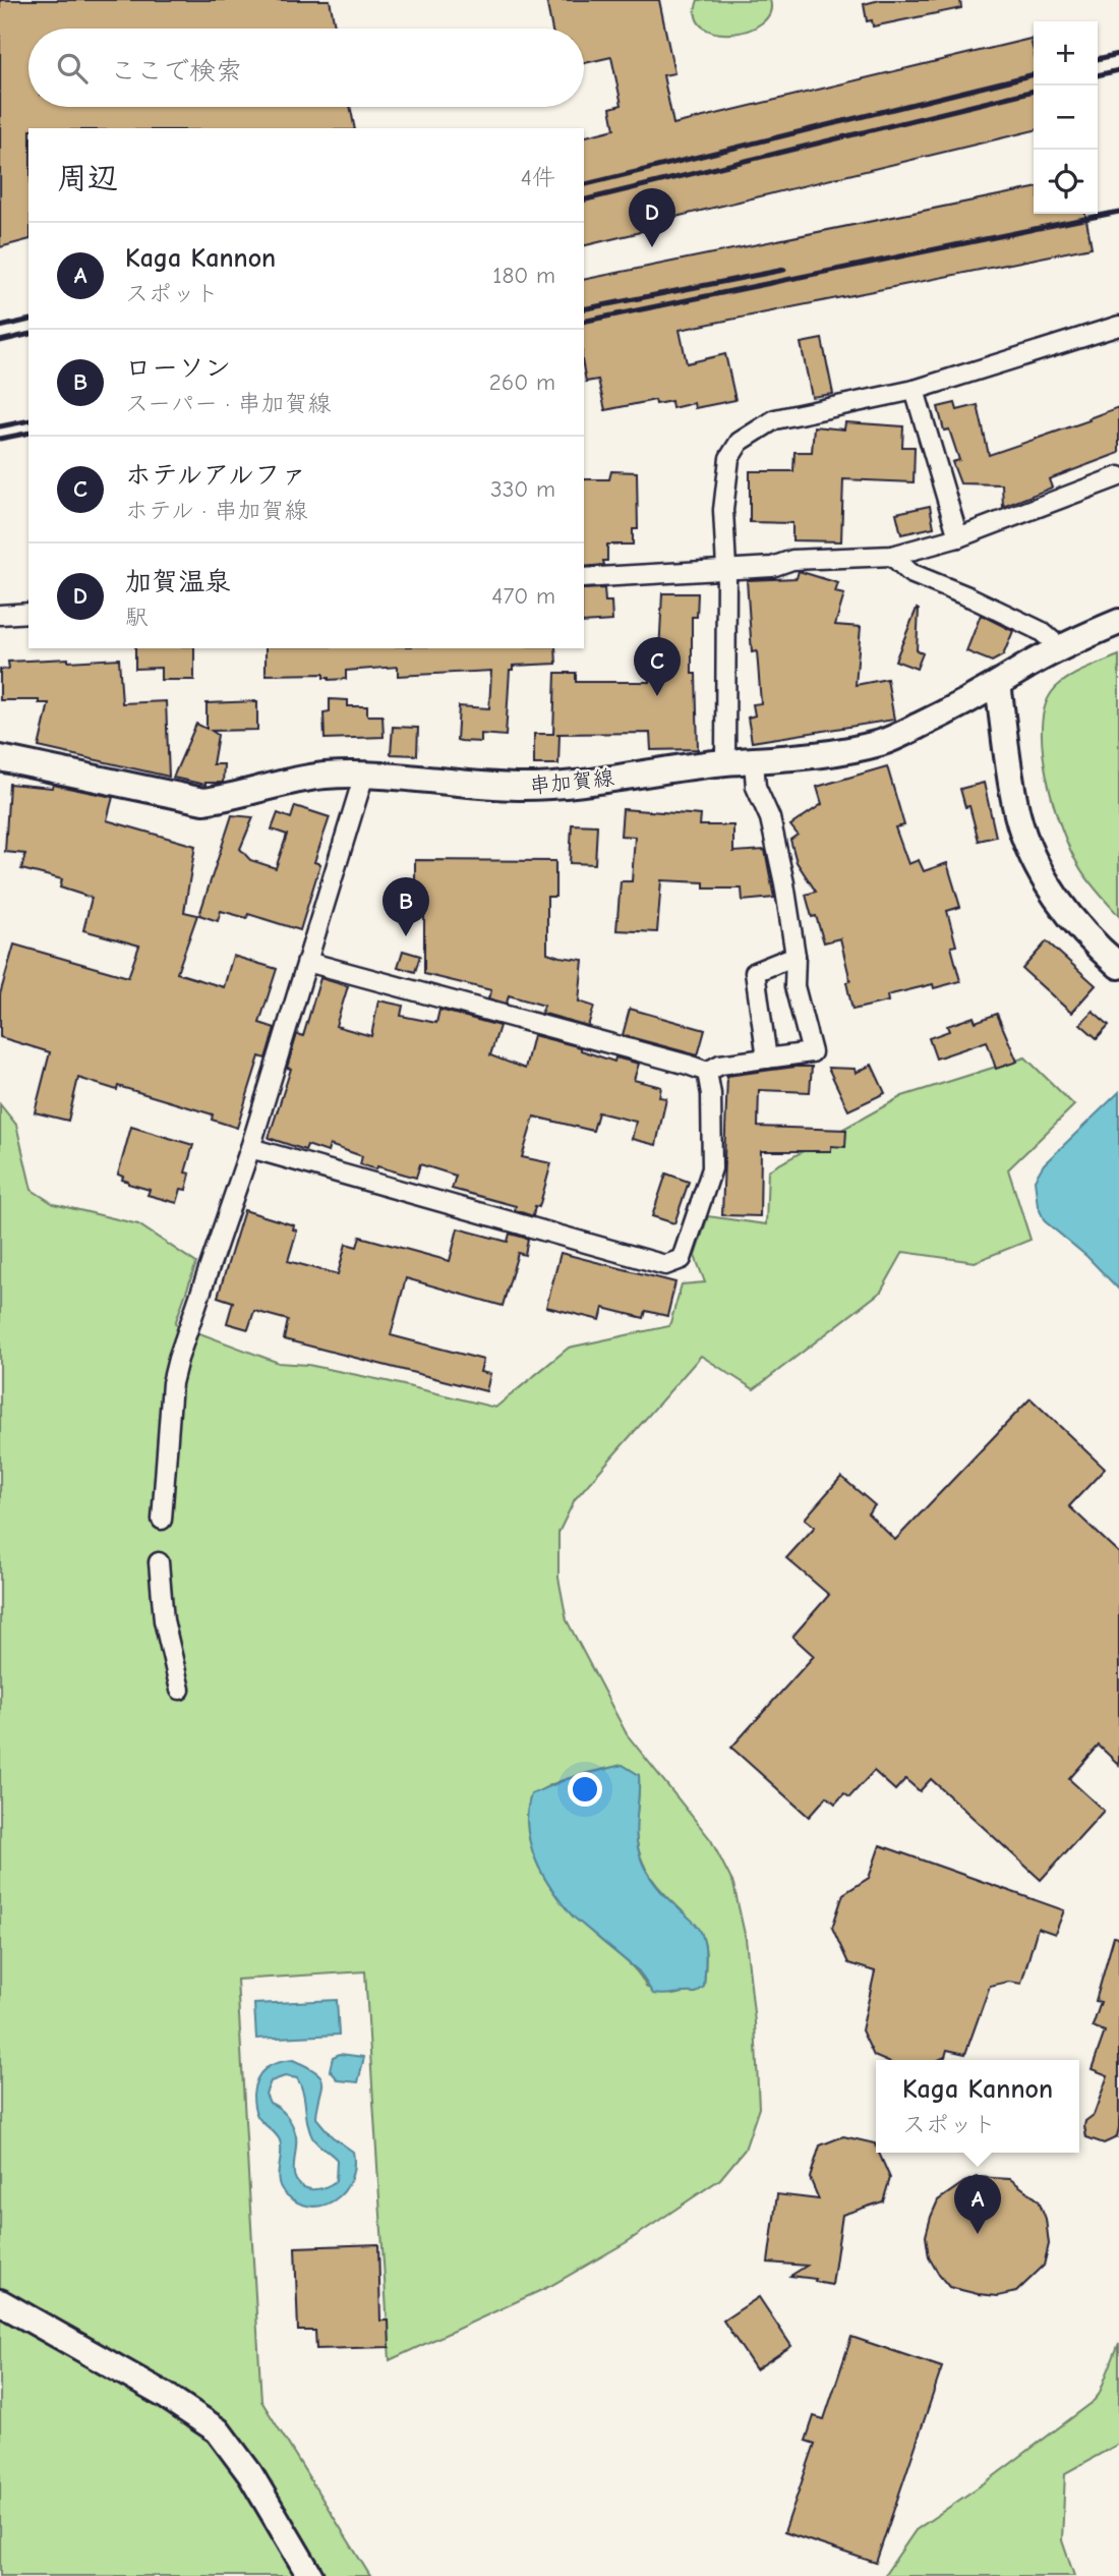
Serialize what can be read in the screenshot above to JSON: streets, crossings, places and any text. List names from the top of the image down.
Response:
{
  "streets": {
    "main road": ["串加賀線"]
  },
  "page": {
    "map_buttons": ["+", "−"],
    "search": "ここで検索",
    "heading": ["周辺", "4件"],
    "pins": [
      "D",
      "C",
      "B",
      "A"
    ],
    "list": [
      {
        "mark": "A",
        "name": "Kaga Kannon",
        "note": "スポット",
        "value": "180 m"
      },
      {
        "mark": "B",
        "name": "ローソン",
        "note": "スーパー · 串加賀線",
        "value": "260 m"
      },
      {
        "mark": "C",
        "name": "ホテルアルファ",
        "note": "ホテル · 串加賀線",
        "value": "330 m"
      },
      {
        "mark": "D",
        "name": "加賀温泉",
        "note": "駅",
        "value": "470 m"
      }
    ],
    "popup": ["Kaga Kannon", "スポット"]
  }
}
